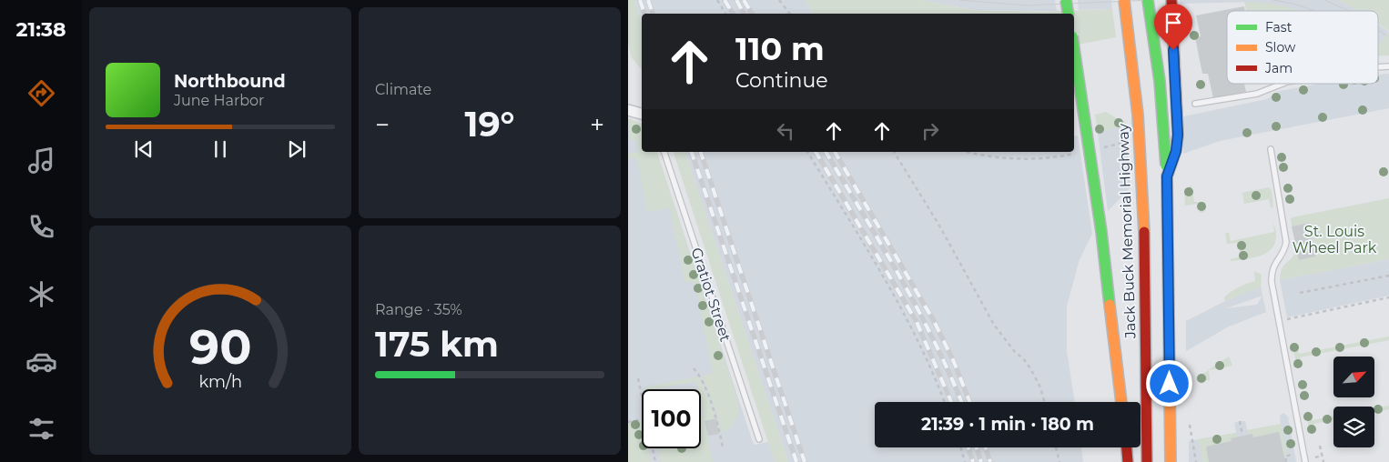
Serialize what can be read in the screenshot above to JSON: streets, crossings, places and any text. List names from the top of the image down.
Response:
{
  "streets": {
    "highway": ["Jack Buck Memorial Highway"],
    "lane": ["Gratiot Street"]
  },
  "parks": ["St. Louis Wheel Park"],
  "legend": ["Fast", "Slow", "Jam"],
  "north": "top right",
  "page": {
    "tabs": "21:38",
    "tile": [
      "Climate",
      ["Range · 35%", "175 km"]
    ],
    "turn": ["110 m", "Continue"],
    "song": ["Northbound", "June Harbor"],
    "heat": ["−", "19°", "+"],
    "limit": "100",
    "trip": "21:39 · 1 min · 180 m",
    "gauge": ["90", "km/h"]
  }
}
